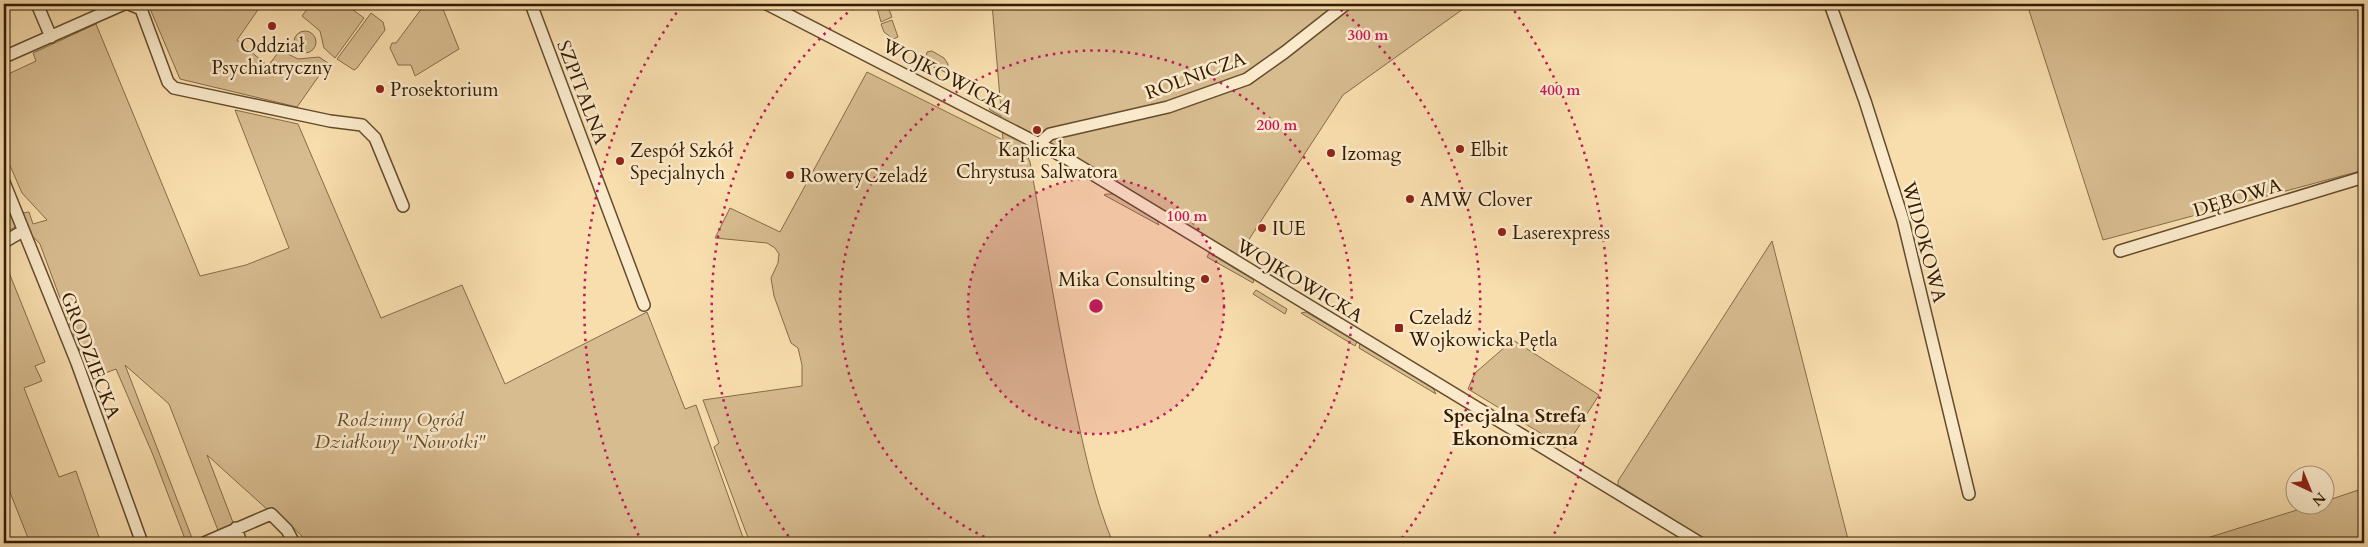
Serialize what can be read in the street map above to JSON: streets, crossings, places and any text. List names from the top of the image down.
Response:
{
  "streets": {
    "street": [
      "ROLNICZA",
      "WOJKOWICKA",
      "SZPITALNA",
      "DĘBOWA",
      "WIDOKOWA",
      "GRODZIECKA"
    ]
  },
  "crossings": [
    ["ROLNICZA", "WOJKOWICKA"]
  ],
  "districts": ["Specjalna Strefa Ekonomiczna"],
  "parks": ["Rodzinny Ogród Działkowy \"Nowotki\""],
  "places": {
    "other": [
      "Oddział Psychiatryczny",
      "Prosektorium",
      "Kapliczka Chrystusa Salwatora",
      "Elbit",
      "Izomag",
      "Zespół Szkół Specjalnych",
      "RoweryCzeladź",
      "AMW Clover",
      "IUE",
      "Laserexpress",
      "Mika Consulting"
    ],
    "transit": ["Czeladź Wojkowicka Pętla"]
  },
  "north": "bottom right",
  "rings": [
    "300 m",
    "400 m",
    "200 m",
    "100 m"
  ]
}
